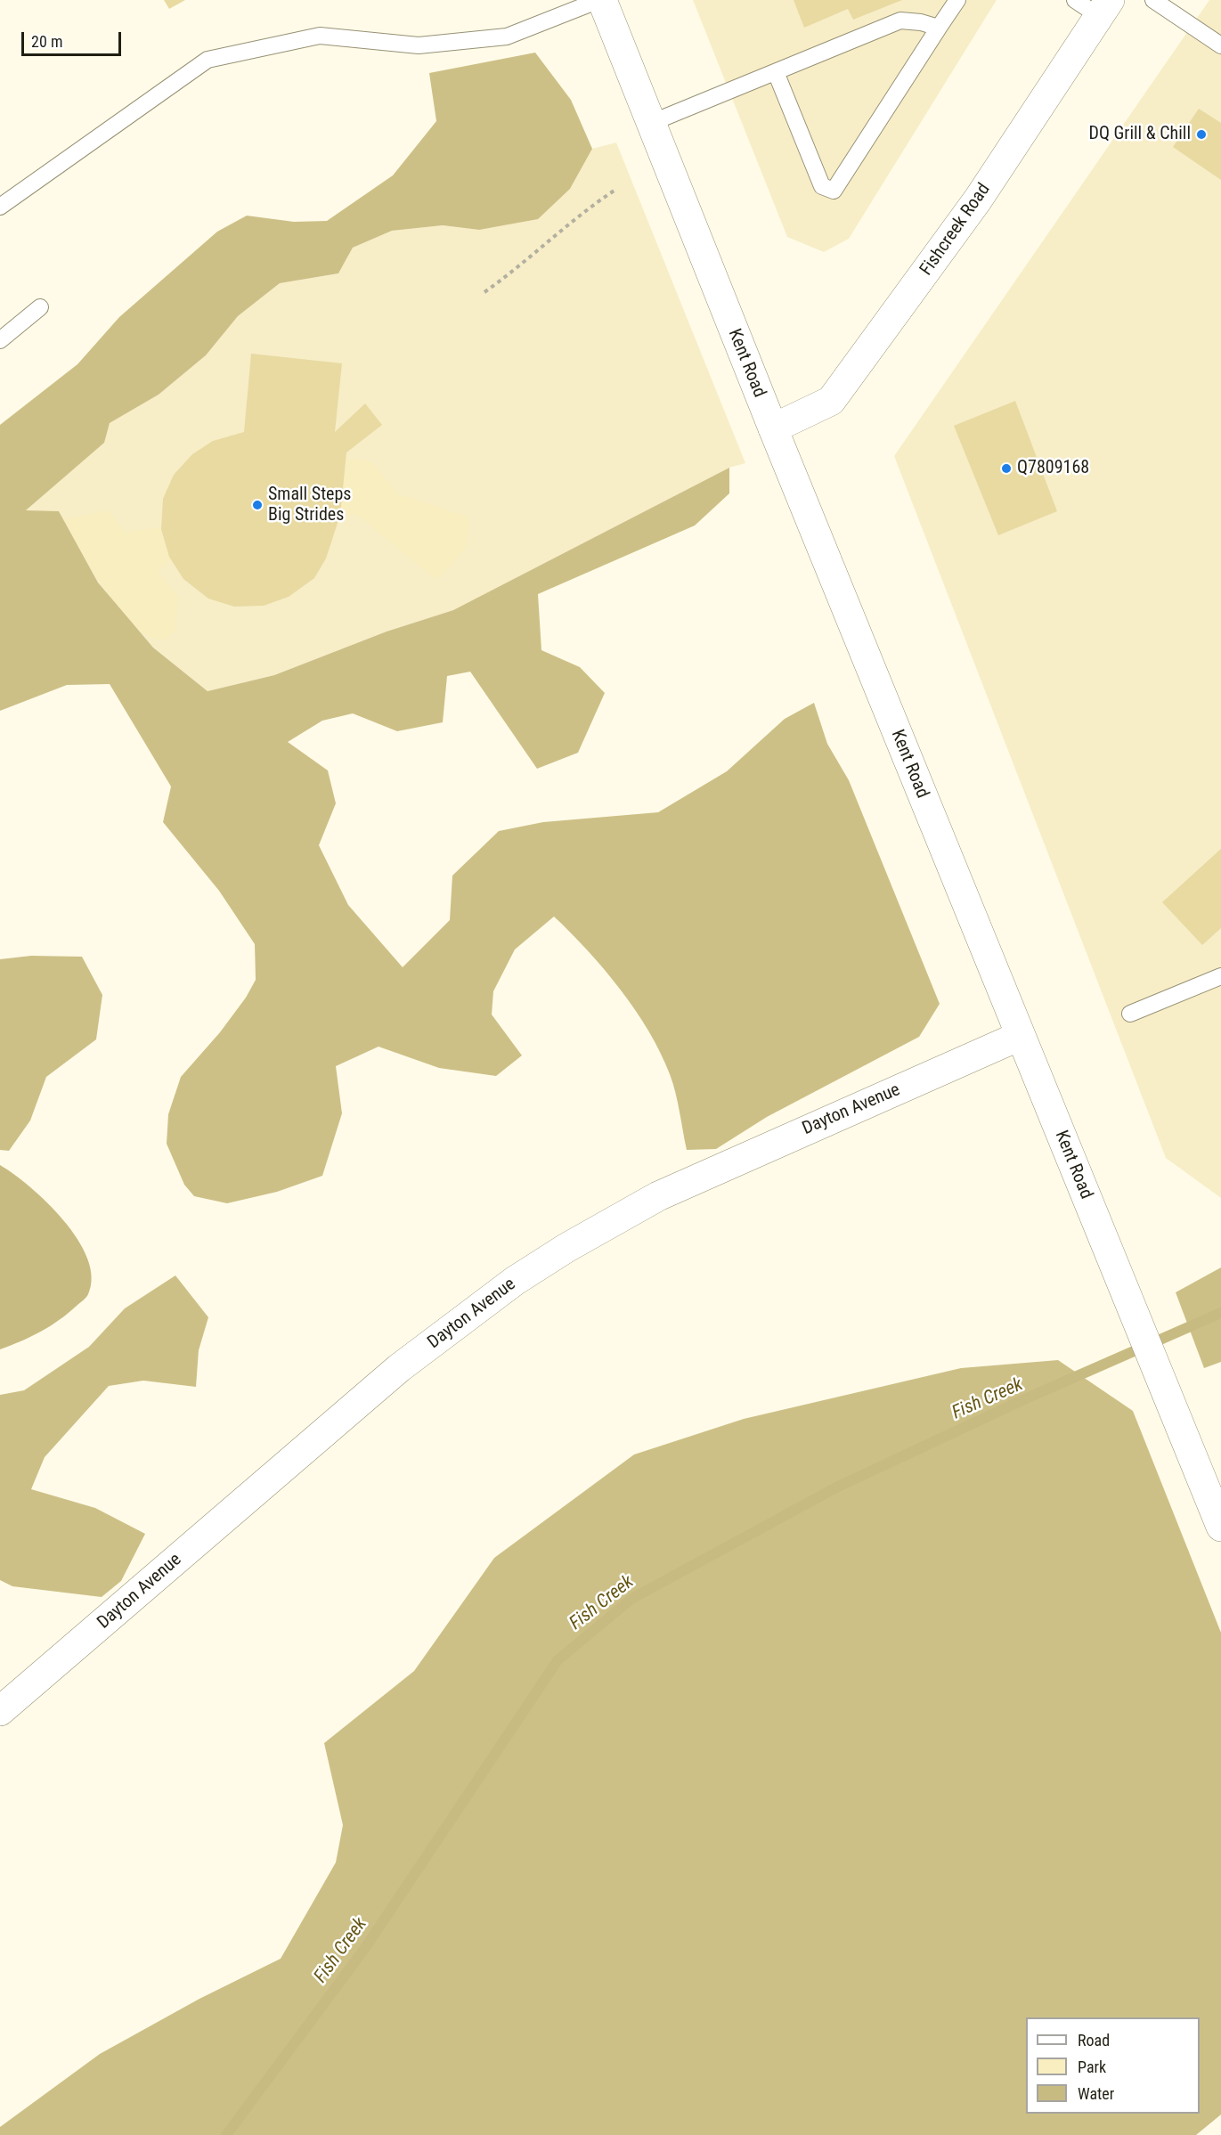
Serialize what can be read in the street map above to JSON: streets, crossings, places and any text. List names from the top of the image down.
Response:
{
  "streets": {
    "main road": ["Fishcreek Road", "Kent Road", "Dayton Avenue"]
  },
  "crossings": [
    ["Fishcreek Road", "Kent Road"],
    ["Kent Road", "Dayton Avenue"]
  ],
  "water": ["Fish Creek"],
  "places": ["DQ Grill & Chill", "Q7809168", "Small Steps Big Strides"],
  "legend": ["Road", "Park", "Water"],
  "scale_bar": "20 m"
}
